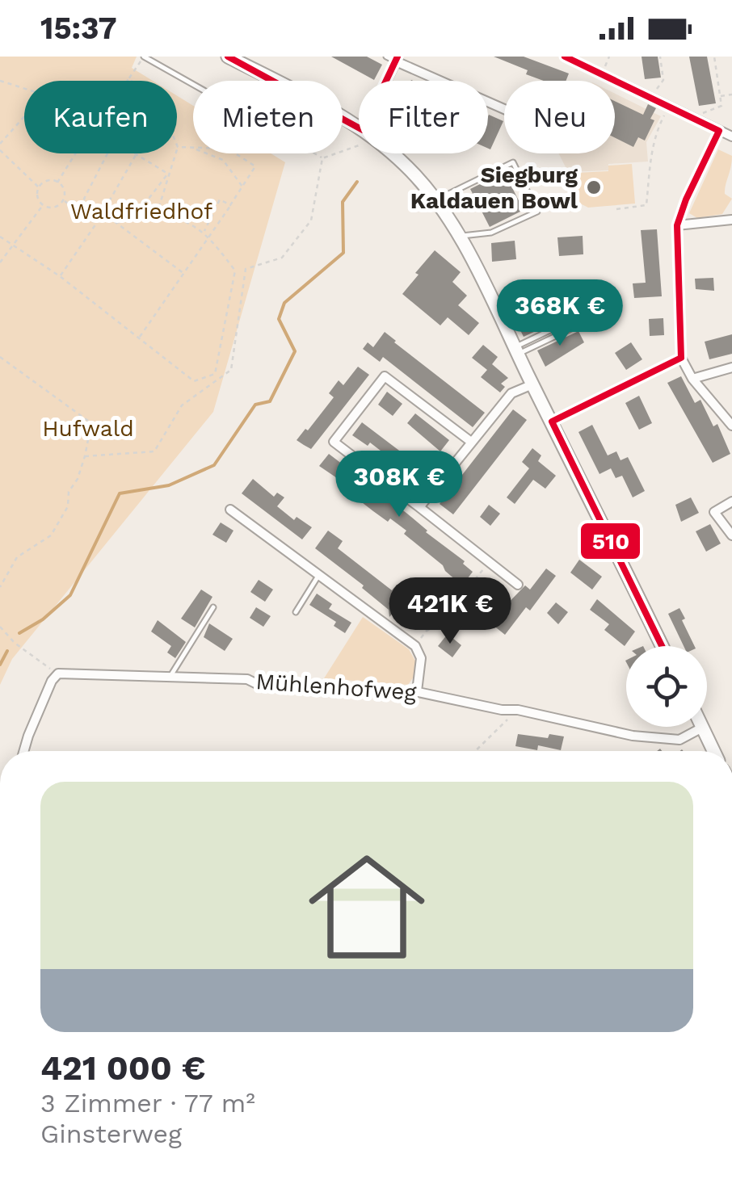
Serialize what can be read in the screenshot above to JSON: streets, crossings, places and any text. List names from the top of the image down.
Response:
{
  "streets": {
    "street": ["Mühlenhofweg"]
  },
  "parks": ["Waldfriedhof", "Hufwald"],
  "places": ["Siegburg Kaldauen Bowl"],
  "lines": ["transit line 510"],
  "page": {
    "status": "15:37",
    "chip": [
      "Kaufen",
      "Mieten",
      "Filter",
      "Neu"
    ],
    "price": ["368K €", "308K €", "421K €"],
    "list": [
      {
        "name": "421 000 €",
        "note": "3 Zimmer · 77 m² · Ginsterweg"
      }
    ]
  }
}
